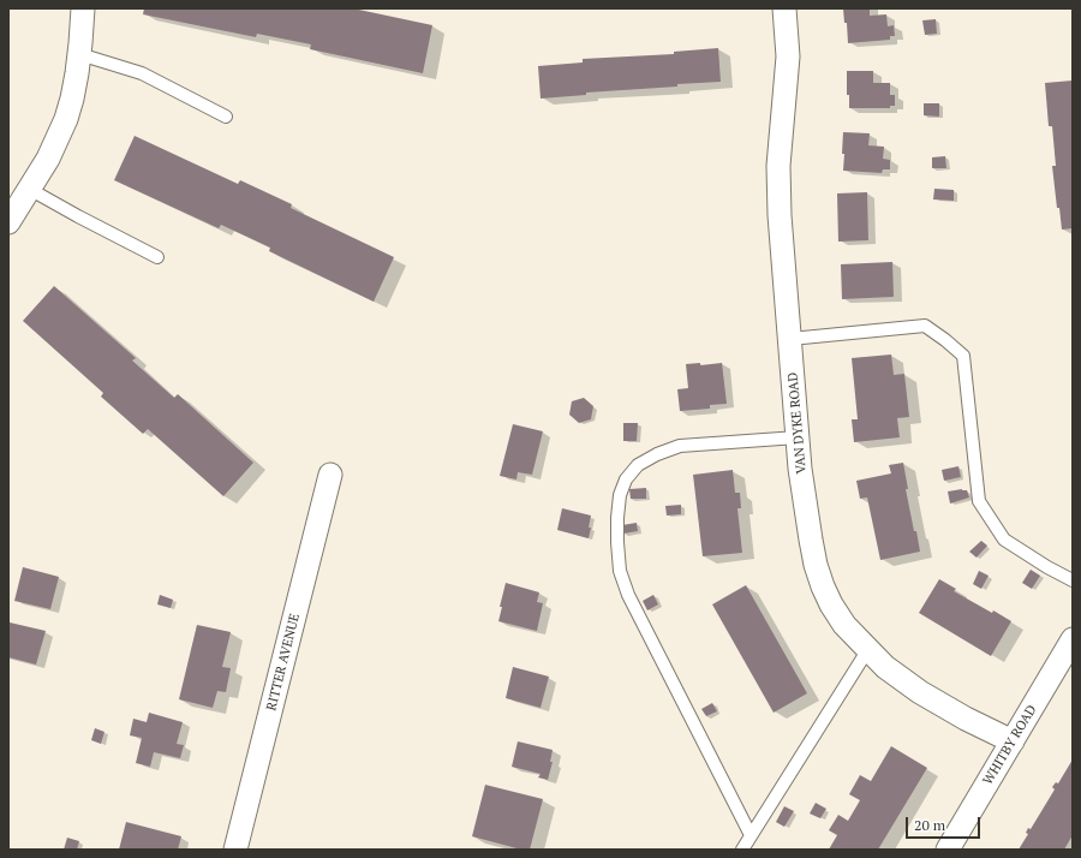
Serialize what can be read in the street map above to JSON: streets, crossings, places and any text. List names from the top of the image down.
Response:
{
  "streets": {
    "street": ["VAN DYKE ROAD", "RITTER AVENUE", "WHITBY ROAD"]
  },
  "crossings": [
    ["VAN DYKE ROAD", "WHITBY ROAD"]
  ],
  "scale_bar": "20 m"
}
